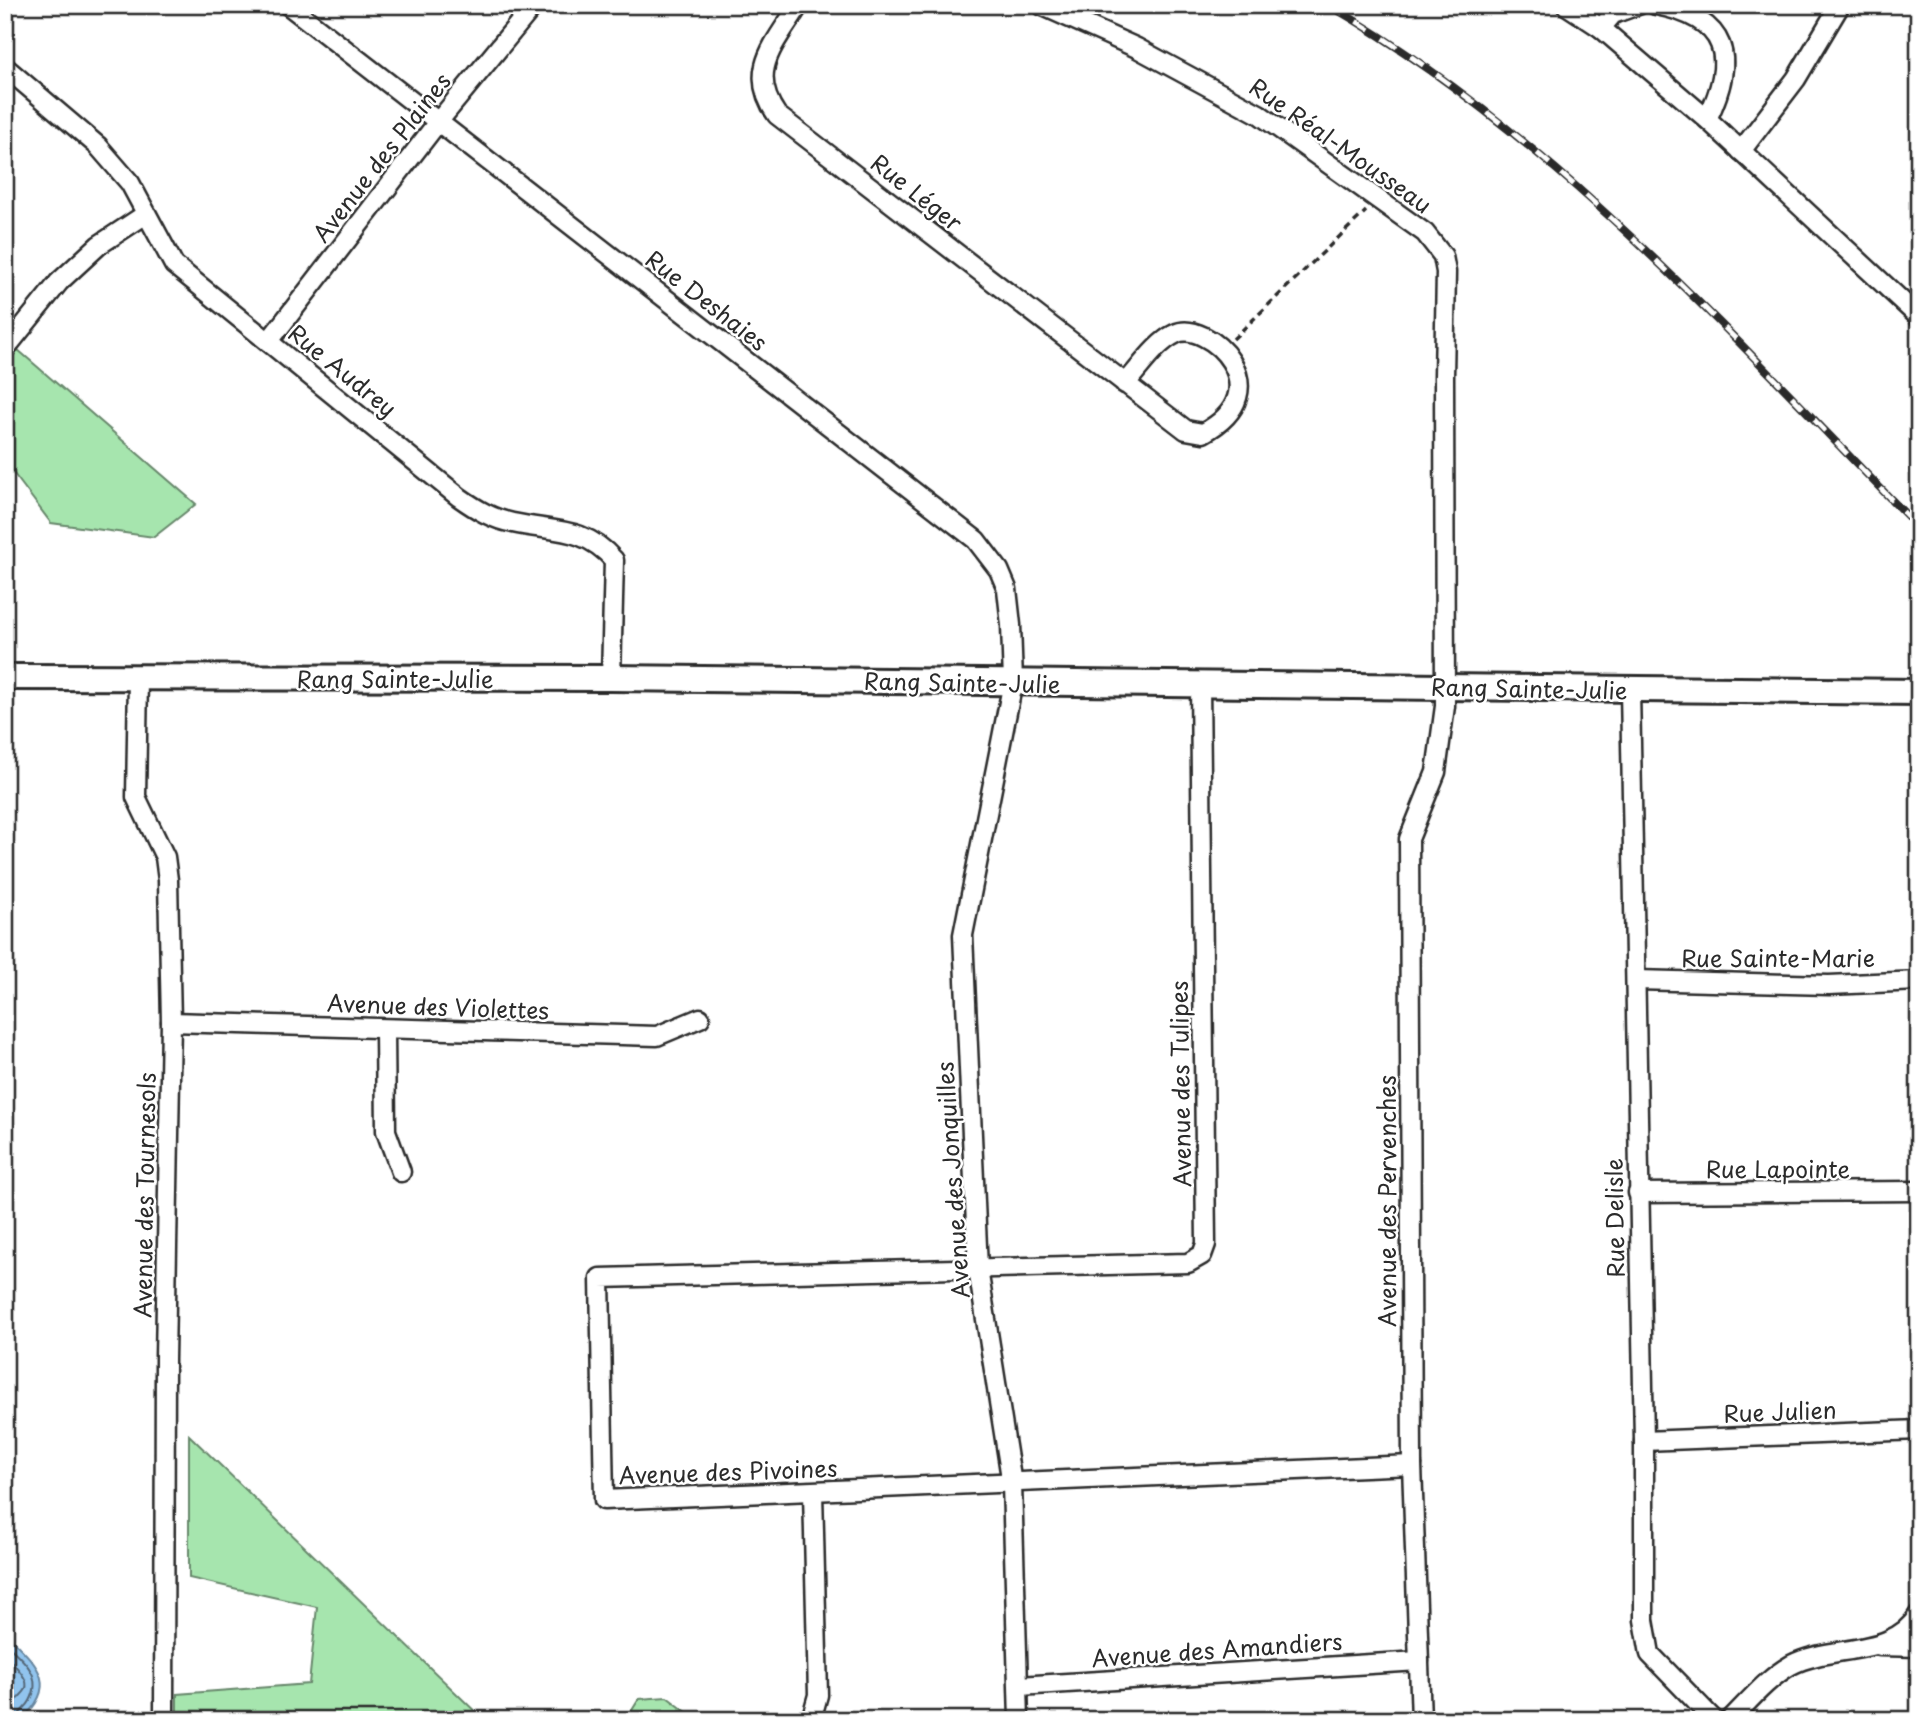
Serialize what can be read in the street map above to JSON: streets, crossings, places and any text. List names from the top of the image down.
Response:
{
  "streets": {
    "street": [
      "Rue Réal-Mousseau",
      "Avenue des Plaines",
      "Rue Léger",
      "Rue Deshaies",
      "Rue Audrey",
      "Rang Sainte-Julie",
      "Rue Sainte-Marie",
      "Avenue des Violettes",
      "Avenue des Tulipes",
      "Rue Lapointe",
      "Avenue des Jonquilles",
      "Avenue des Tournesols",
      "Avenue des Pervenches",
      "Rue Delisle",
      "Rue Julien",
      "Avenue des Pivoines",
      "Avenue des Amandiers"
    ]
  },
  "crossings": [
    ["Rue Réal-Mousseau", "Rang Sainte-Julie"],
    ["Rue Réal-Mousseau", "Avenue des Pervenches"],
    ["Avenue des Plaines", "Rue Deshaies"],
    ["Avenue des Plaines", "Rue Audrey"],
    ["Rue Deshaies", "Rang Sainte-Julie"],
    ["Rue Deshaies", "Avenue des Jonquilles"],
    ["Rue Audrey", "Rang Sainte-Julie"],
    ["Rang Sainte-Julie", "Avenue des Tulipes"],
    ["Rang Sainte-Julie", "Avenue des Jonquilles"],
    ["Rang Sainte-Julie", "Avenue des Tournesols"],
    ["Rang Sainte-Julie", "Avenue des Pervenches"],
    ["Rang Sainte-Julie", "Rue Delisle"],
    ["Rue Sainte-Marie", "Rue Delisle"],
    ["Avenue des Violettes", "Avenue des Tournesols"],
    ["Avenue des Tulipes", "Avenue des Jonquilles"],
    ["Avenue des Tulipes", "Avenue des Pivoines"],
    ["Rue Lapointe", "Rue Delisle"],
    ["Avenue des Jonquilles", "Avenue des Pivoines"],
    ["Avenue des Jonquilles", "Avenue des Amandiers"],
    ["Avenue des Pervenches", "Avenue des Pivoines"],
    ["Avenue des Pervenches", "Avenue des Amandiers"],
    ["Rue Delisle", "Rue Julien"]
  ]
}
